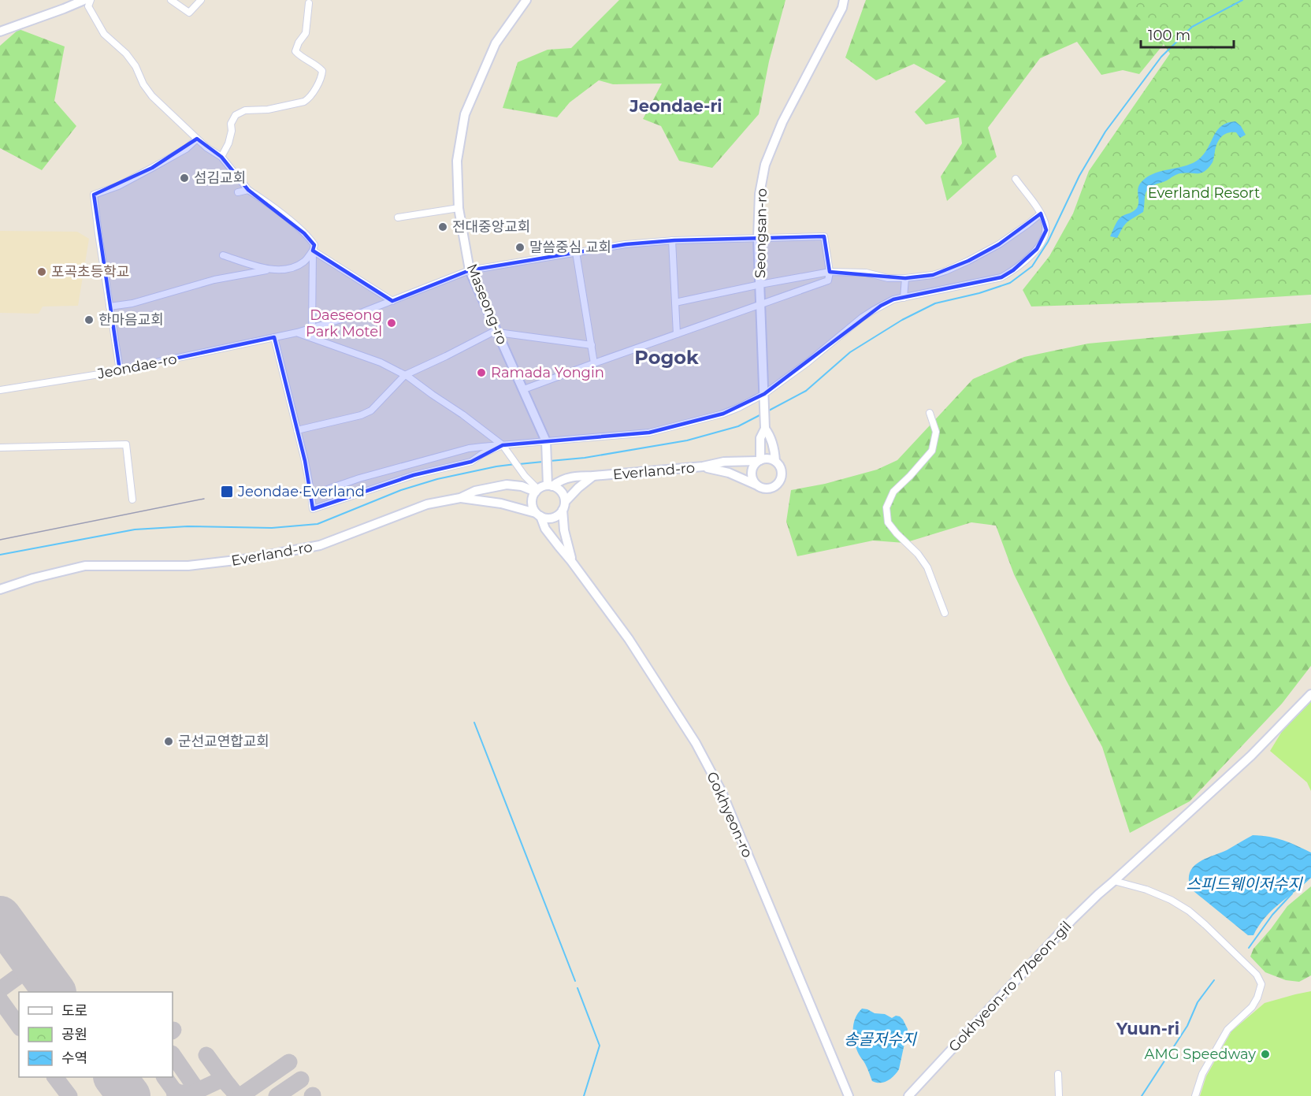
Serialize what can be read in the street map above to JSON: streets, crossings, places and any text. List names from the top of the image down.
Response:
{
  "streets": {
    "main road": [
      "Seongsan-ro",
      "Maseong-ro",
      "Everland-ro",
      "Gokhyeon-ro",
      "Gokhyeon-ro 77beon-gil"
    ],
    "street": ["Jeondae-ro"]
  },
  "crossings": [
    ["Seongsan-ro", "Jeondae-ro"],
    ["Maseong-ro", "Jeondae-ro"],
    ["Everland-ro", "Gokhyeon-ro"]
  ],
  "districts": ["Jeondae-ri", "Pogok", "Yuun-ri"],
  "water": ["스피드웨이저수지", "송골저수지"],
  "parks": ["Everland Resort"],
  "places": {
    "other": [
      "섬김교회",
      "전대중앙교회",
      "말씀중심 교회",
      "포곡초등학교",
      "한마음교회",
      "Daeseong Park Motel",
      "Ramada Yongin",
      "군선교연합교회",
      "AMG Speedway"
    ],
    "transit": ["Jeondae·Everland"]
  },
  "legend": ["도로", "공원", "수역"],
  "scale_bar": "100 m"
}
